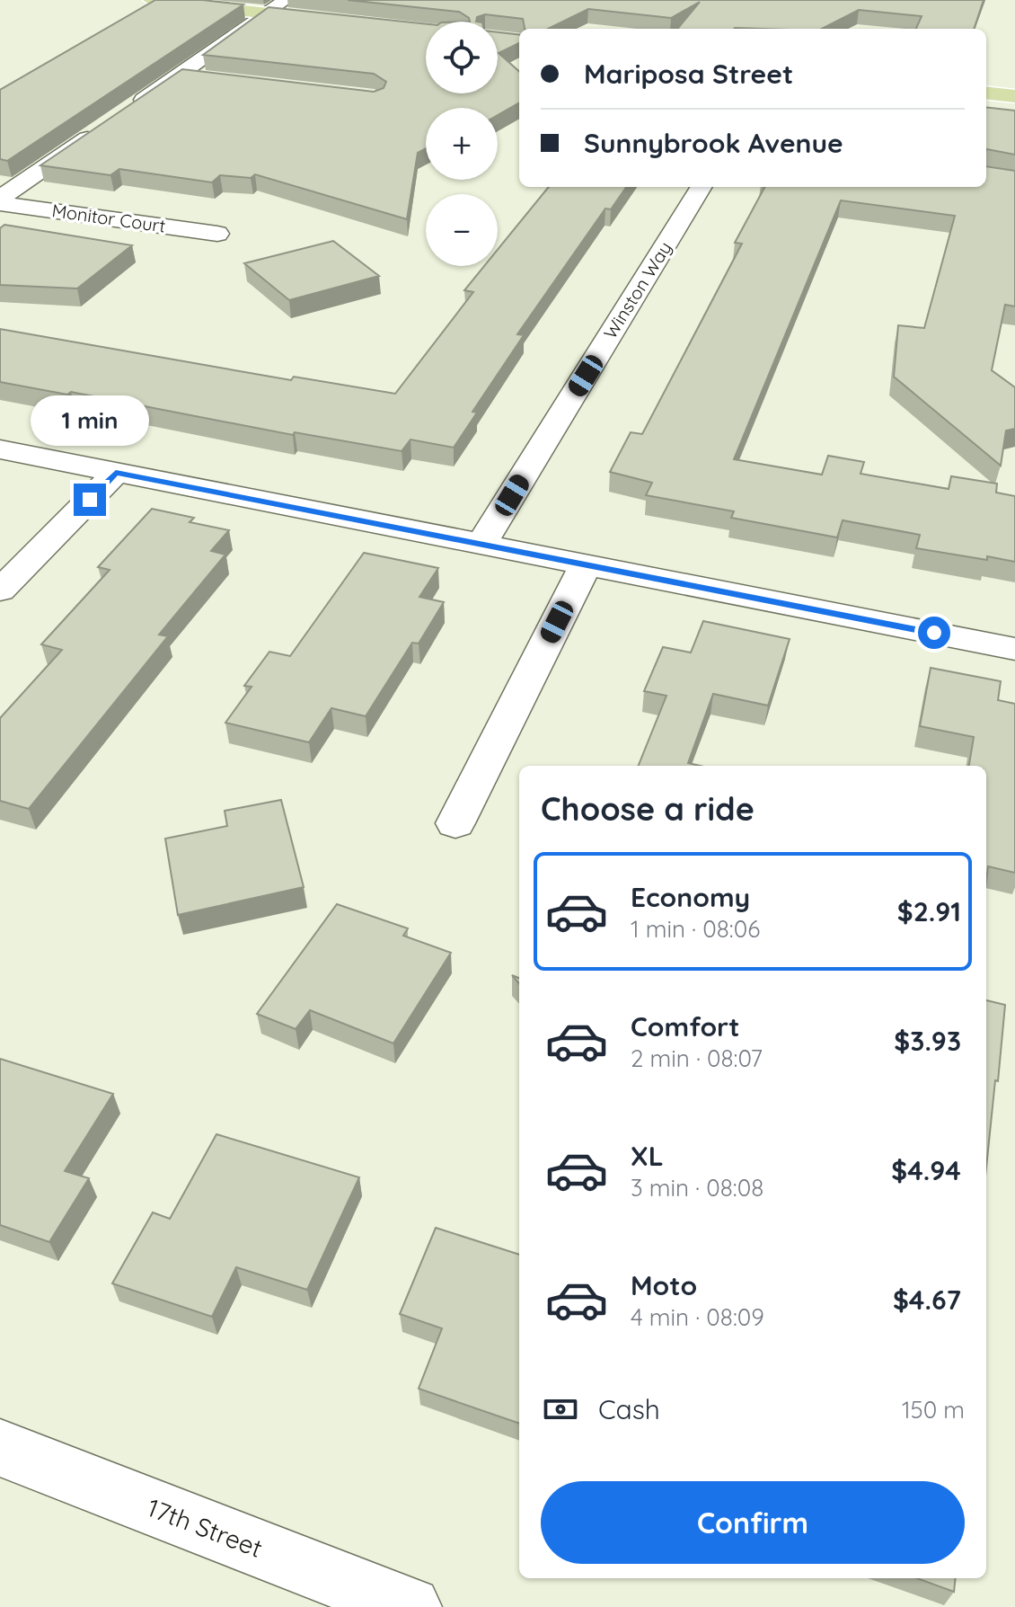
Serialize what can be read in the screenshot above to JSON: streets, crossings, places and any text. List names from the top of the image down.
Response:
{
  "streets": {
    "street": ["Monitor Court", "Winston Way", "17th Street"]
  },
  "page": {
    "map_buttons": ["+", "−"],
    "banner": ["Mariposa Street", "Sunnybrook Avenue"],
    "bubble": "1 min",
    "heading": "Choose a ride",
    "list": [
      {
        "name": "Economy",
        "note": "1 min · 08:06",
        "value": "$2.91"
      },
      {
        "name": "Comfort",
        "note": "2 min · 08:07",
        "value": "$3.93"
      },
      {
        "name": "XL",
        "note": "3 min · 08:08",
        "value": "$4.94"
      },
      {
        "name": "Moto",
        "note": "4 min · 08:09",
        "value": "$4.67"
      }
    ],
    "pay": ["Cash", "150 m"],
    "buttons": "Confirm"
  }
}
